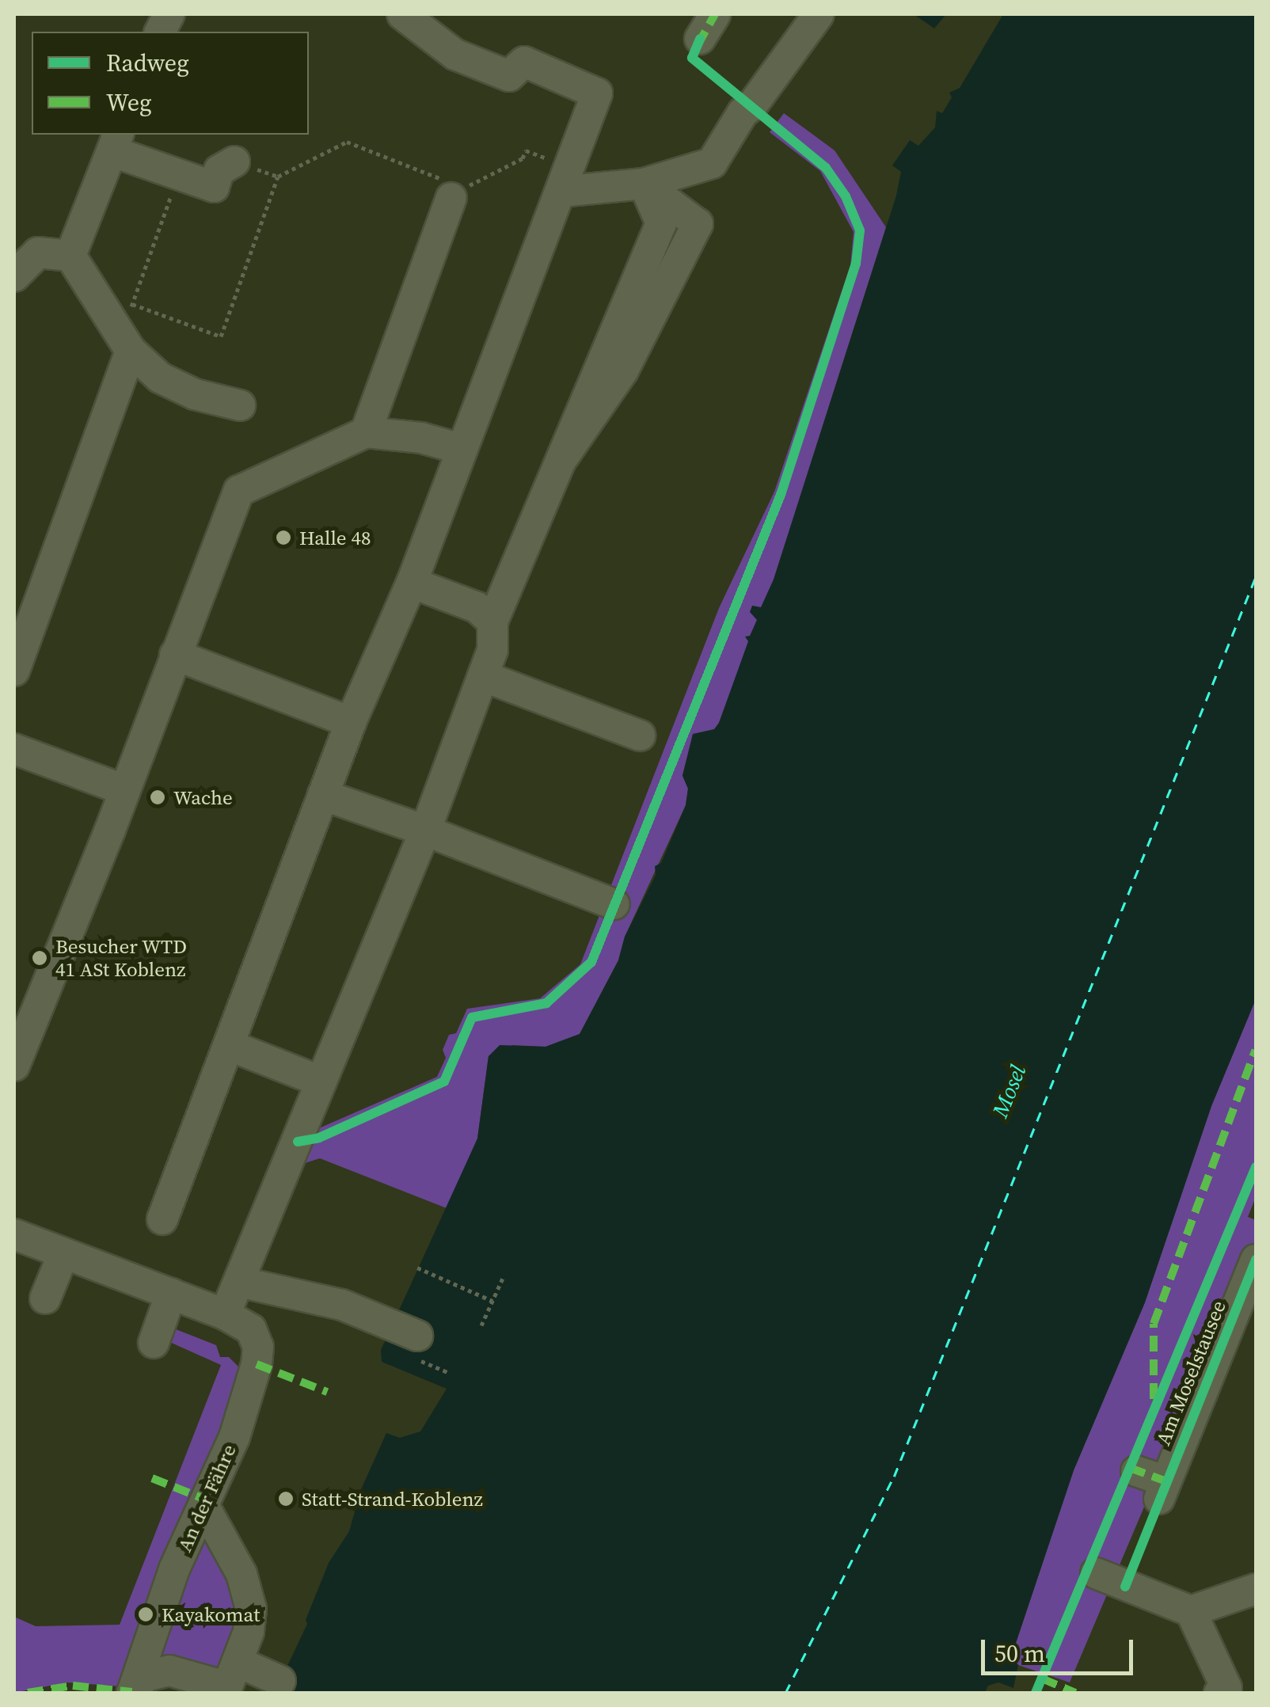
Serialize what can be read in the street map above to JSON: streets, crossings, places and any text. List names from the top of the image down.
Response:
{
  "streets": {
    "street": ["Am Moselstausee", "An der Fähre"]
  },
  "water": ["Mosel"],
  "places": [
    "Halle 48",
    "Wache",
    "Besucher WTD 41 ASt Koblenz",
    "Statt-Strand-Koblenz",
    "Kayakomat"
  ],
  "legend": ["Radweg", "Weg"],
  "scale_bar": "50 m"
}
